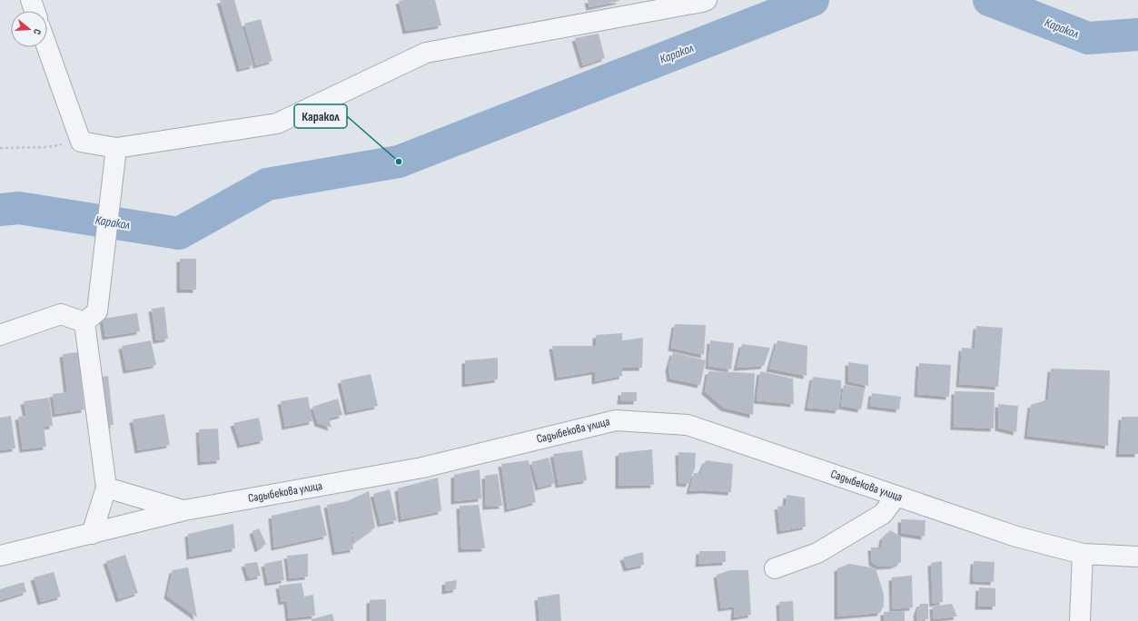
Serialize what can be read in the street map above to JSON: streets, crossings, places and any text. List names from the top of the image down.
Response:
{
  "streets": {
    "street": ["Садыбекова улица"]
  },
  "water": ["Каракол"],
  "places": ["Каракол"],
  "north": "right"
}
